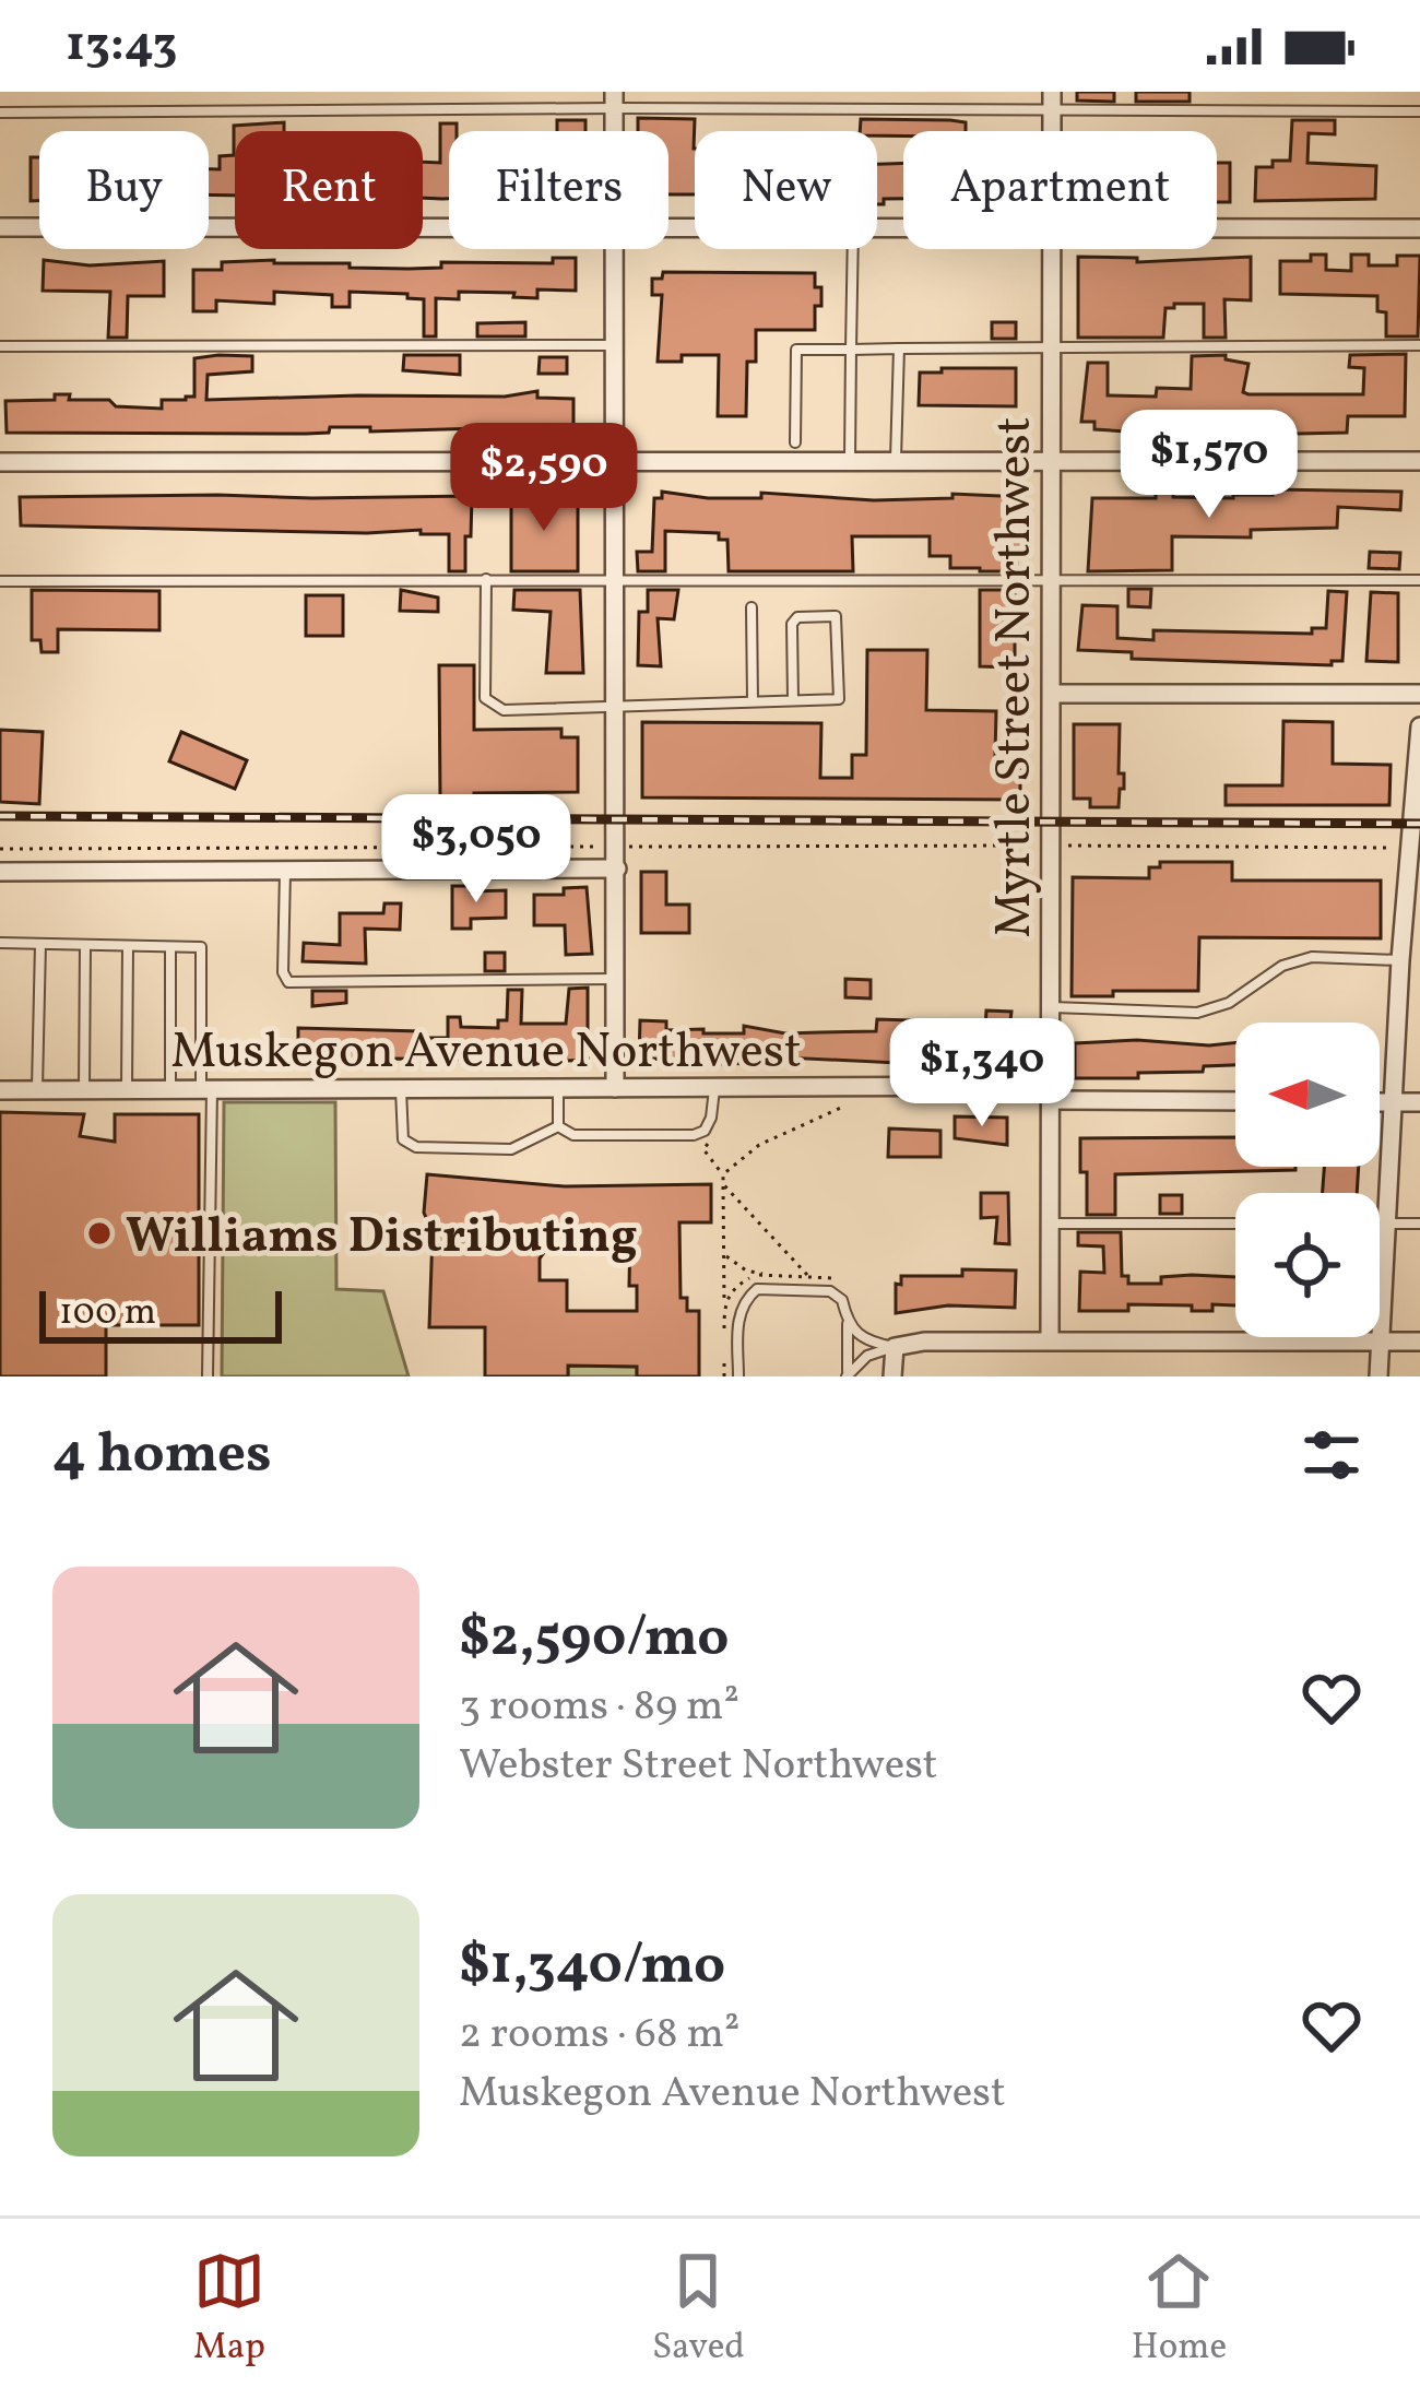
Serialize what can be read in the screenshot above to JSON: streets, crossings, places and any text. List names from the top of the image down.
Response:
{
  "streets": {
    "street": ["Myrtle Street Northwest", "Muskegon Avenue Northwest"]
  },
  "crossings": [
    ["Myrtle Street Northwest", "Muskegon Avenue Northwest"]
  ],
  "places": ["Williams Distributing"],
  "scale_bar": "100 m",
  "north": "left",
  "page": {
    "status": "13:43",
    "chip": [
      "Buy",
      "Rent",
      "Filters",
      "New",
      "Apartment"
    ],
    "price": [
      "$1,570",
      "$2,590",
      "$3,050",
      "$1,340"
    ],
    "scale": "100 m",
    "heading": "4 homes",
    "list": [
      {
        "name": "$2,590/mo",
        "note": "3 rooms · 89 m² · Webster Street Northwest"
      },
      {
        "name": "$1,340/mo",
        "note": "2 rooms · 68 m² · Muskegon Avenue Northwest"
      }
    ],
    "tabs": ["Map", "Saved", "Home"]
  }
}
